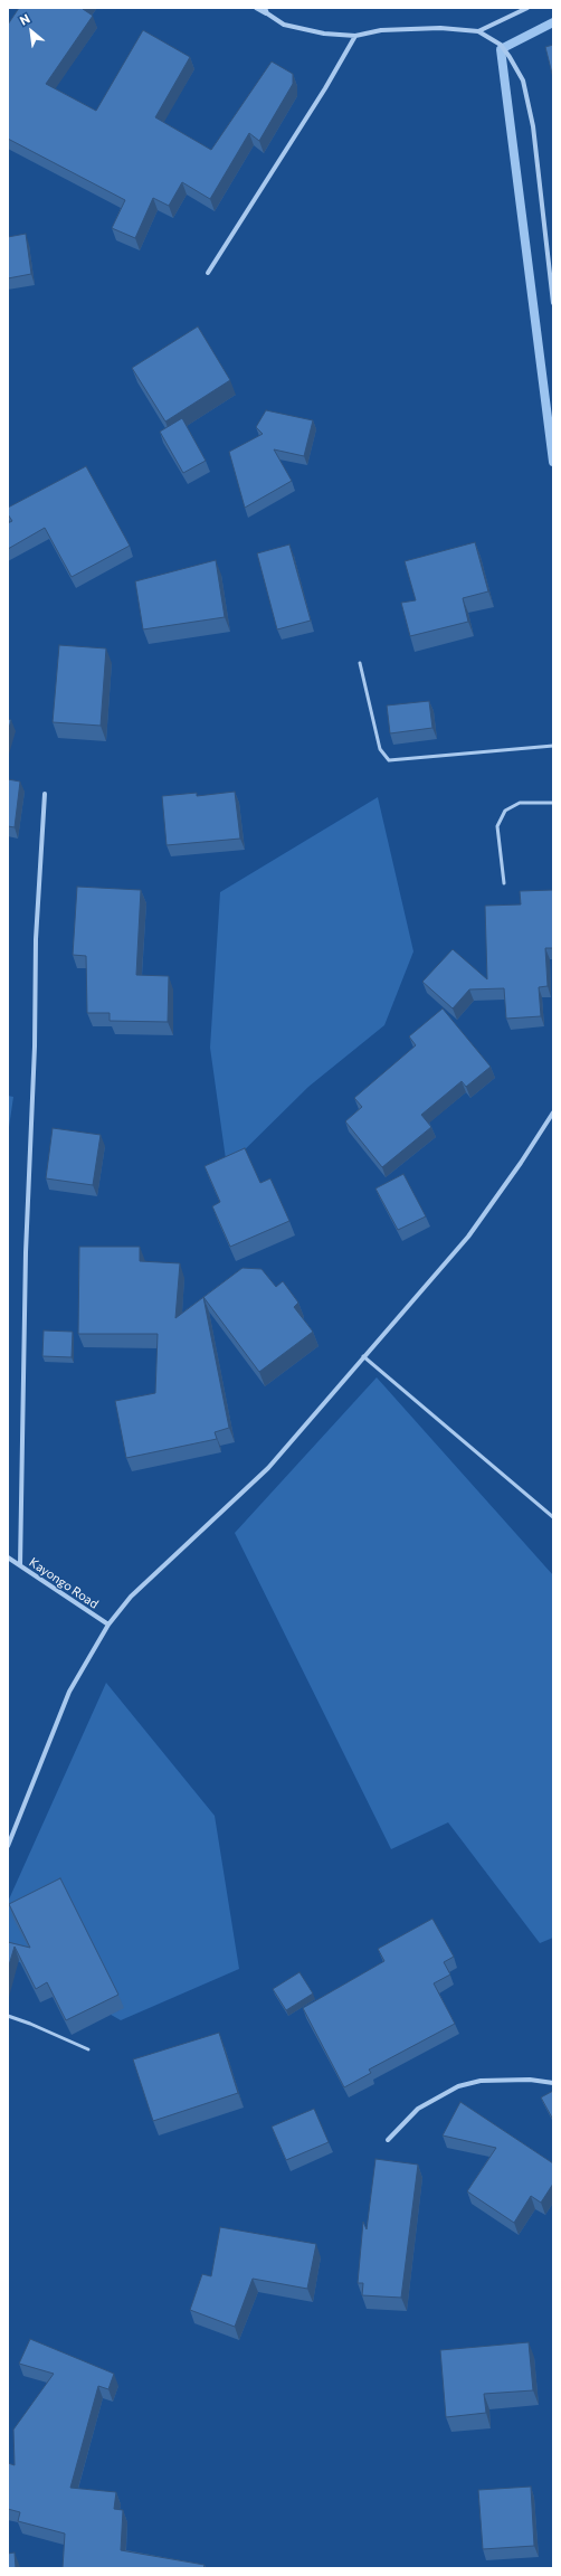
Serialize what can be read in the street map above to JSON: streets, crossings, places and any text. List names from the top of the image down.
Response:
{
  "streets": {
    "street": ["Kayongo Road"]
  },
  "north": "top left"
}
